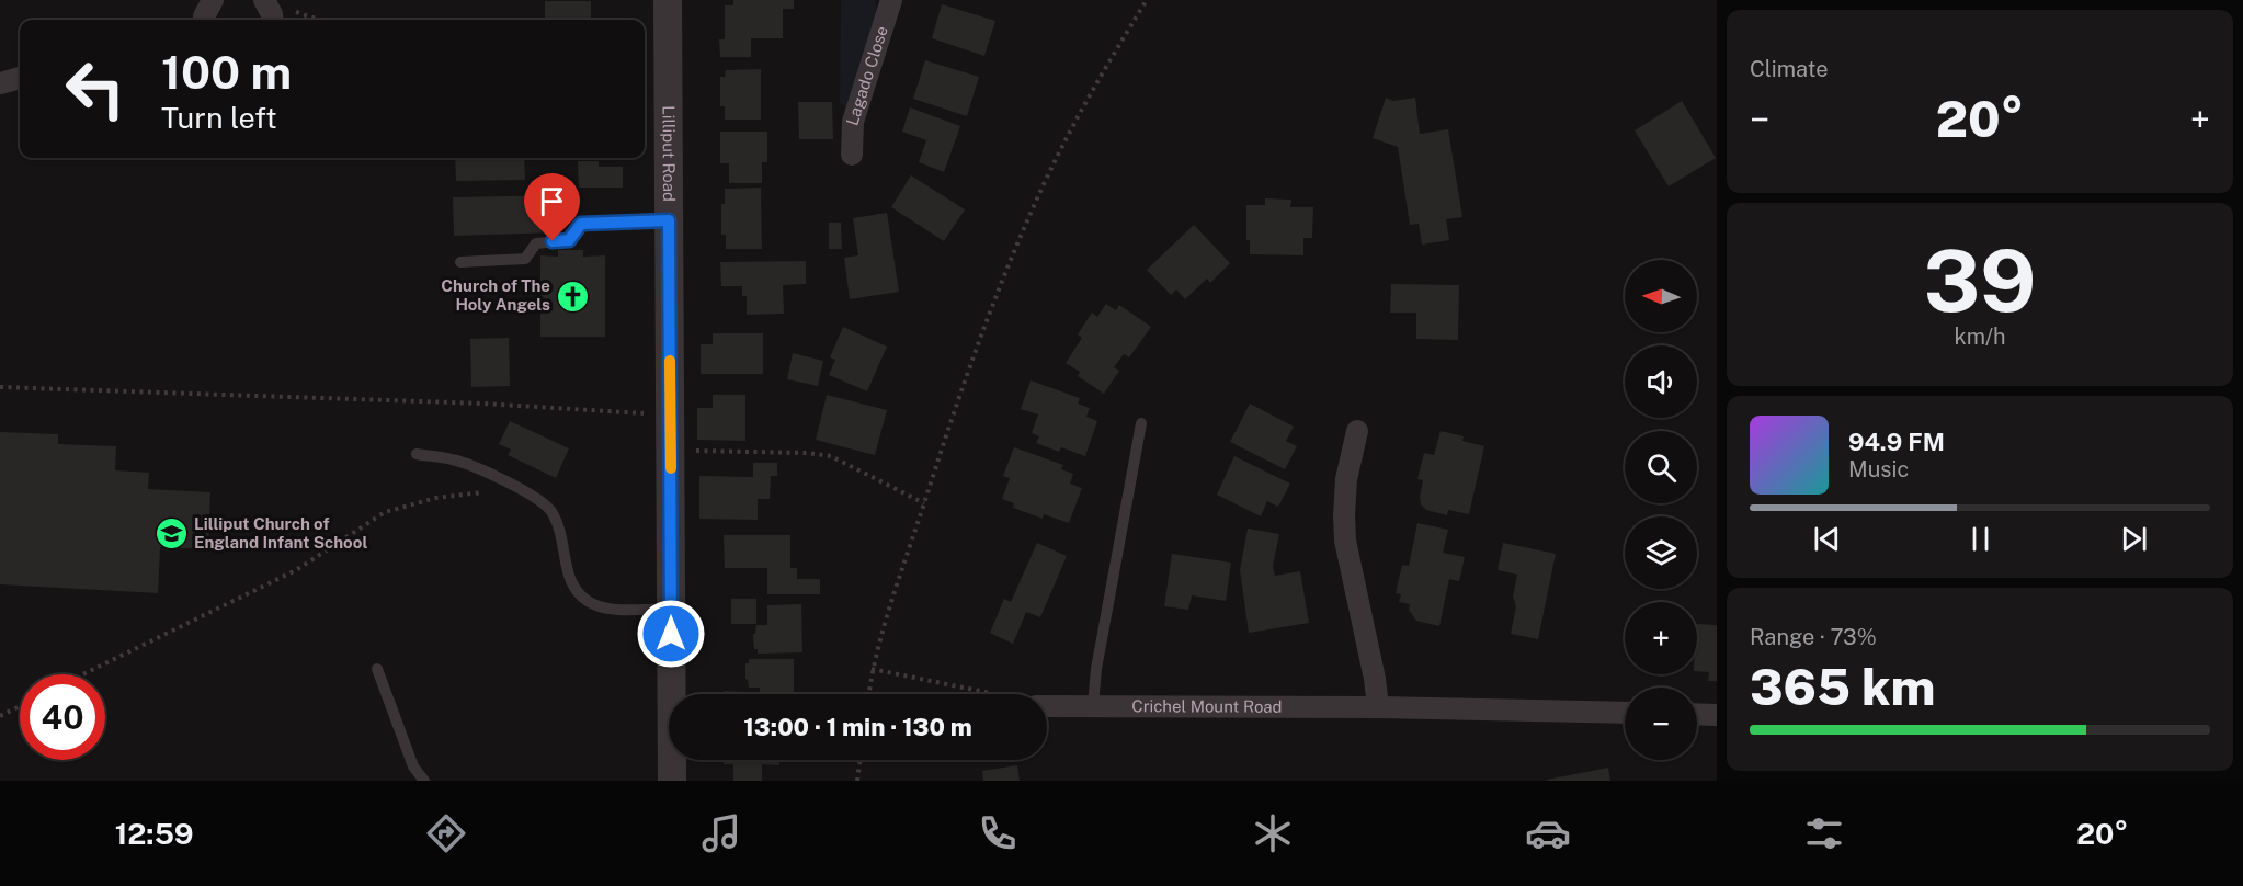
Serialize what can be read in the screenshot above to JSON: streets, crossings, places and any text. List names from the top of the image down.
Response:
{
  "streets": {
    "street": ["Lagado Close", "Lilliput Road", "Crichel Mount Road"]
  },
  "places": {
    "church": ["Church of The Holy Angels"],
    "school or university": ["Lilliput Church of England Infant School"]
  },
  "north": "left",
  "page": {
    "tile": [
      "Climate",
      ["39", "km/h"],
      ["Range · 73%", "365 km"]
    ],
    "turn": ["100 m", "Turn left"],
    "heat": ["−", "20°", "+"],
    "map_buttons": ["+", "−"],
    "song": ["94.9 FM", "Music"],
    "limit": "40",
    "trip": "13:00 · 1 min · 130 m",
    "tabs": ["12:59", "20°"]
  }
}
